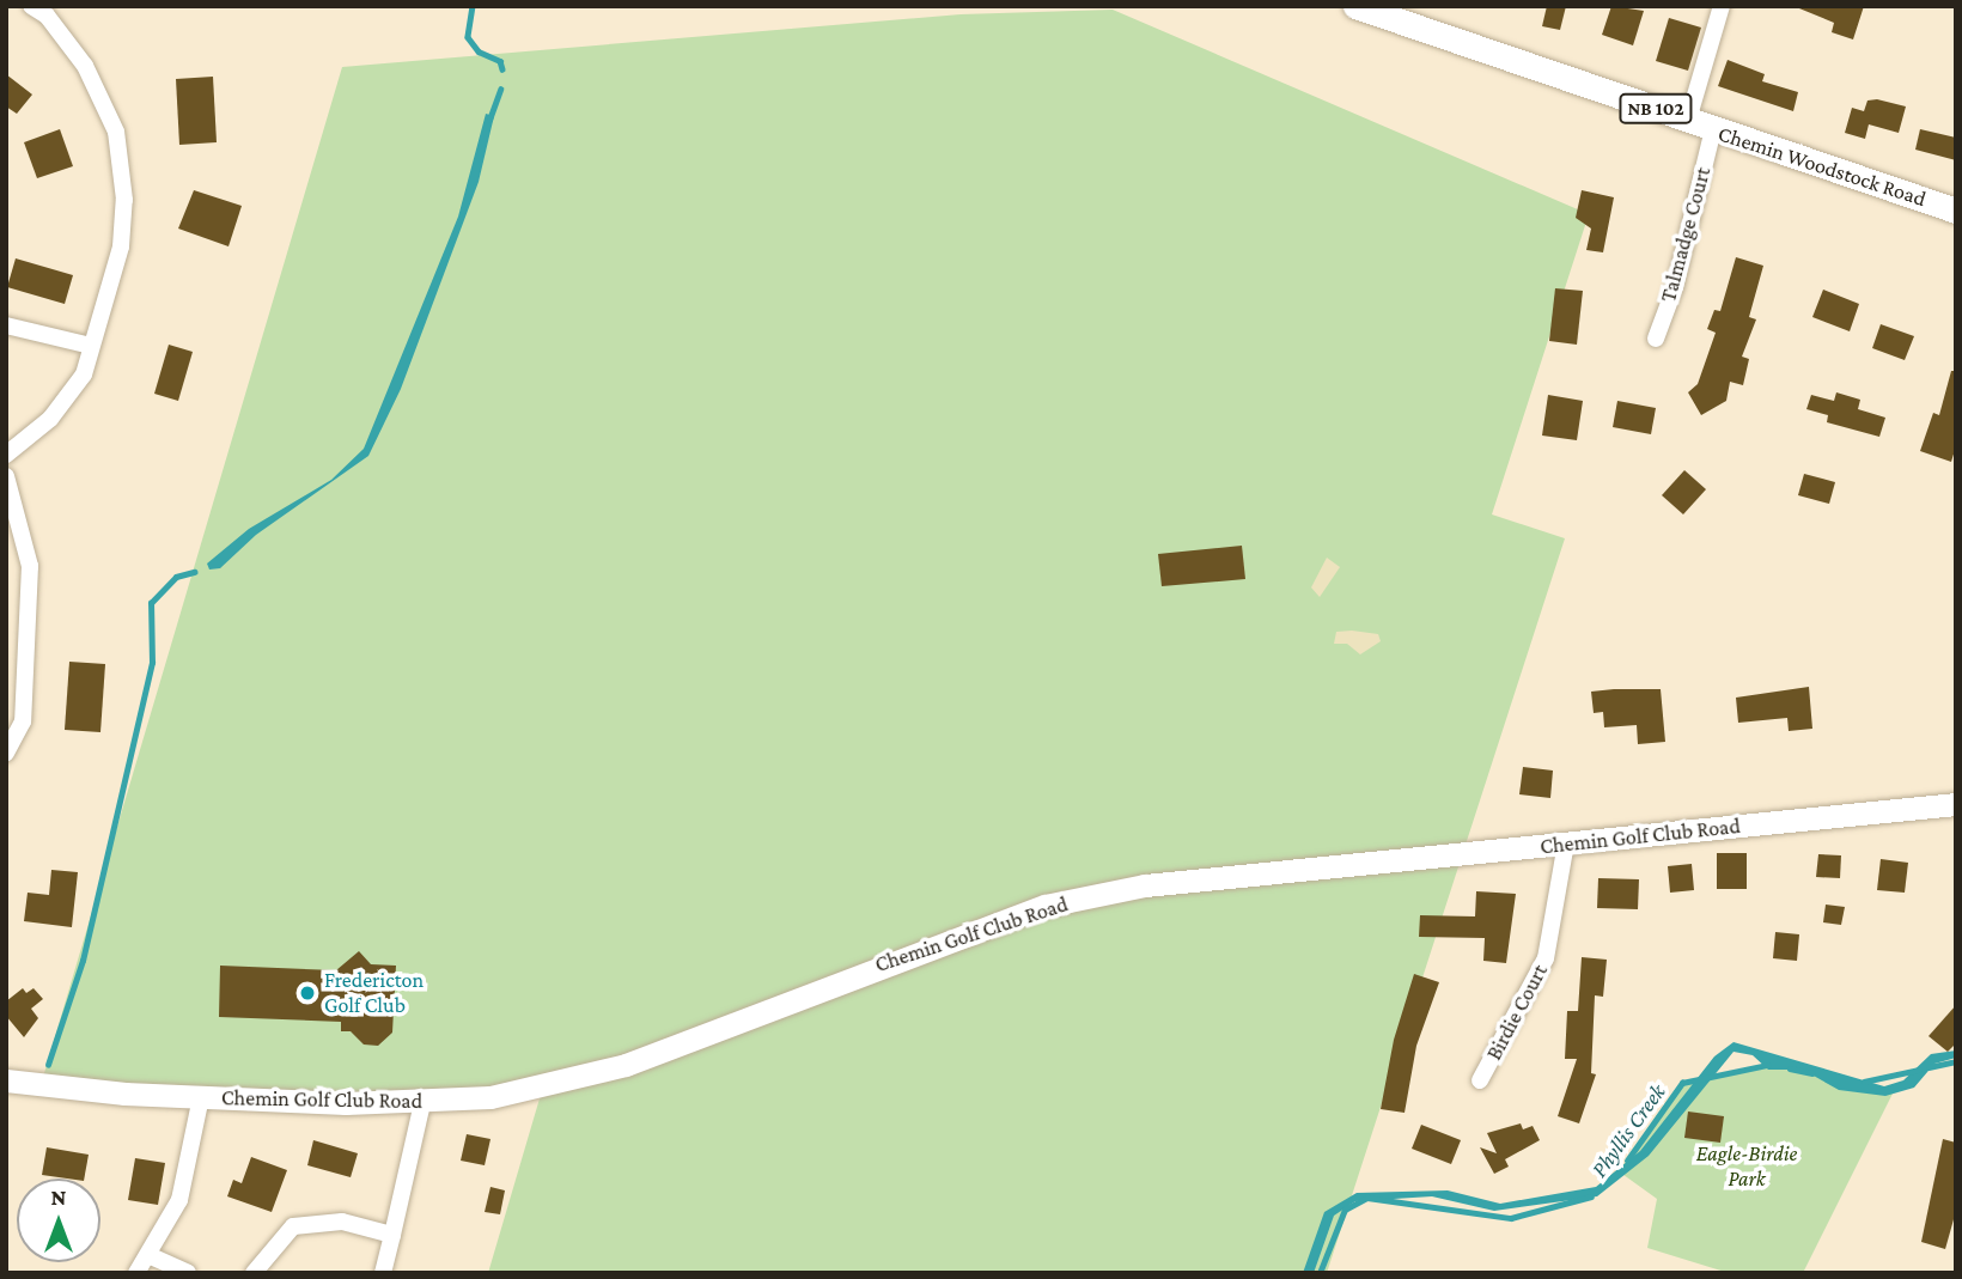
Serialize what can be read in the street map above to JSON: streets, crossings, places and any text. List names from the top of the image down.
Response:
{
  "streets": {
    "main road": ["NB 102", "Chemin Woodstock Road"],
    "street": ["Talmadge Court", "Chemin Golf Club Road", "Birdie Court"]
  },
  "crossings": [
    ["Chemin Woodstock Road", "Talmadge Court"],
    ["Chemin Golf Club Road", "Birdie Court"]
  ],
  "water": ["Phyllis Creek"],
  "parks": ["Eagle-Birdie Park"],
  "places": ["Fredericton Golf Club"],
  "north": "top"
}
